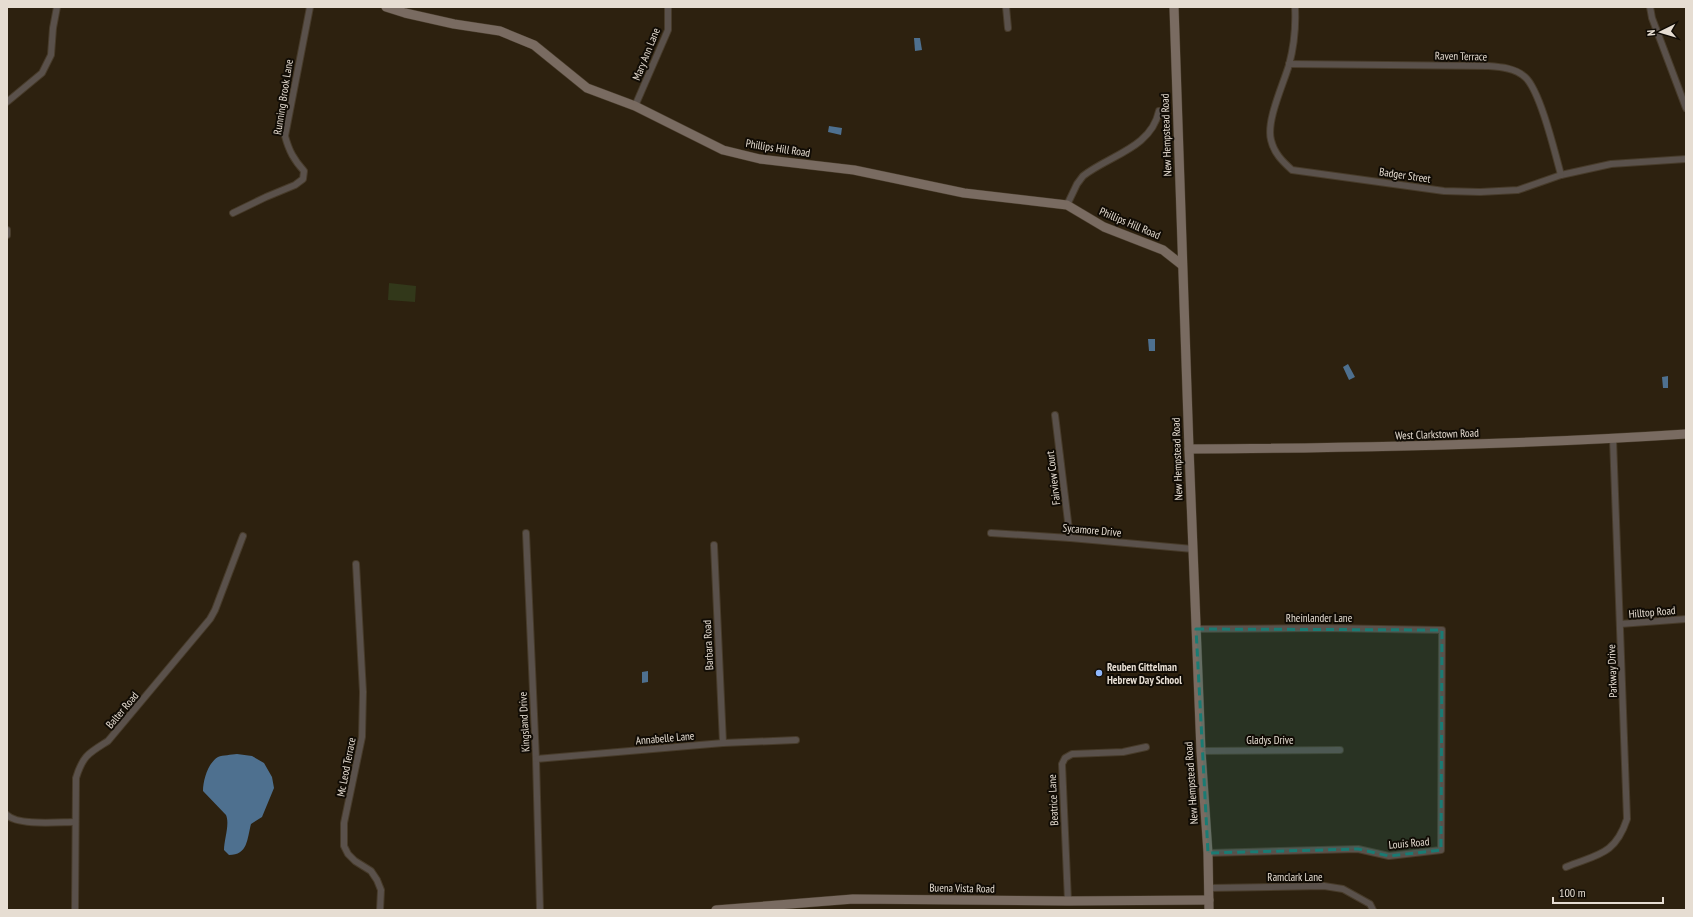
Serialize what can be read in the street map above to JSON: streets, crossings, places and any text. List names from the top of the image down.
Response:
{
  "streets": {
    "street": [
      "Mary Ann Lane",
      "Raven Terrace",
      "Running Brook Lane",
      "New Hempstead Road",
      "Phillips Hill Road",
      "Badger Street",
      "West Clarkstown Road",
      "Fairview Court",
      "Sycamore Drive",
      "Hilltop Road",
      "Rheinlander Lane",
      "Barbara Road",
      "Parkway Drive",
      "Balter Road",
      "Kingsland Drive",
      "Annabelle Lane",
      "Gladys Drive",
      "Mc Leod Terrace",
      "Beatrice Lane",
      "Louis Road",
      "Ramclark Lane",
      "Buena Vista Road"
    ]
  },
  "crossings": [
    ["Mary Ann Lane", "Phillips Hill Road"],
    ["Raven Terrace", "Badger Street"],
    ["New Hempstead Road", "Phillips Hill Road"],
    ["New Hempstead Road", "West Clarkstown Road"],
    ["New Hempstead Road", "Sycamore Drive"],
    ["New Hempstead Road", "Rheinlander Lane"],
    ["New Hempstead Road", "Gladys Drive"],
    ["New Hempstead Road", "Louis Road"],
    ["New Hempstead Road", "Ramclark Lane"],
    ["New Hempstead Road", "Buena Vista Road"],
    ["West Clarkstown Road", "Parkway Drive"],
    ["Fairview Court", "Sycamore Drive"],
    ["Hilltop Road", "Parkway Drive"],
    ["Rheinlander Lane", "Louis Road"],
    ["Barbara Road", "Annabelle Lane"],
    ["Kingsland Drive", "Annabelle Lane"],
    ["Beatrice Lane", "Buena Vista Road"]
  ],
  "places": ["Reuben Gittelman Hebrew Day School"],
  "scale_bar": "100 m",
  "north": "left"
}
